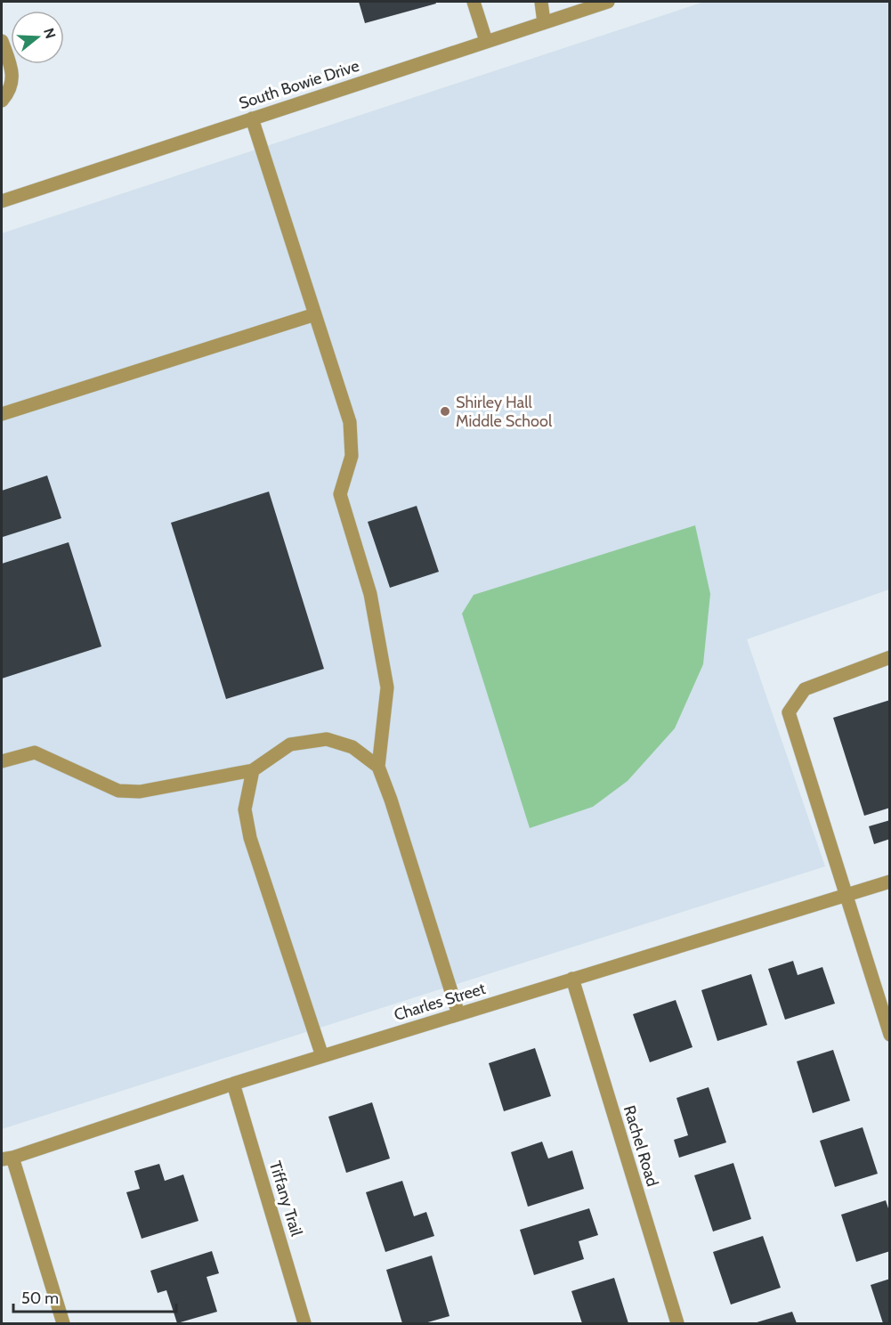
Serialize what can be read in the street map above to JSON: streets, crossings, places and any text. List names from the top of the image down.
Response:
{
  "streets": {
    "street": [
      "South Bowie Drive",
      "Charles Street",
      "Rachel Road",
      "Tiffany Trail"
    ]
  },
  "crossings": [
    ["Charles Street", "Rachel Road"],
    ["Charles Street", "Tiffany Trail"]
  ],
  "places": ["Shirley Hall Middle School"],
  "scale_bar": "50 m",
  "north": "right"
}
